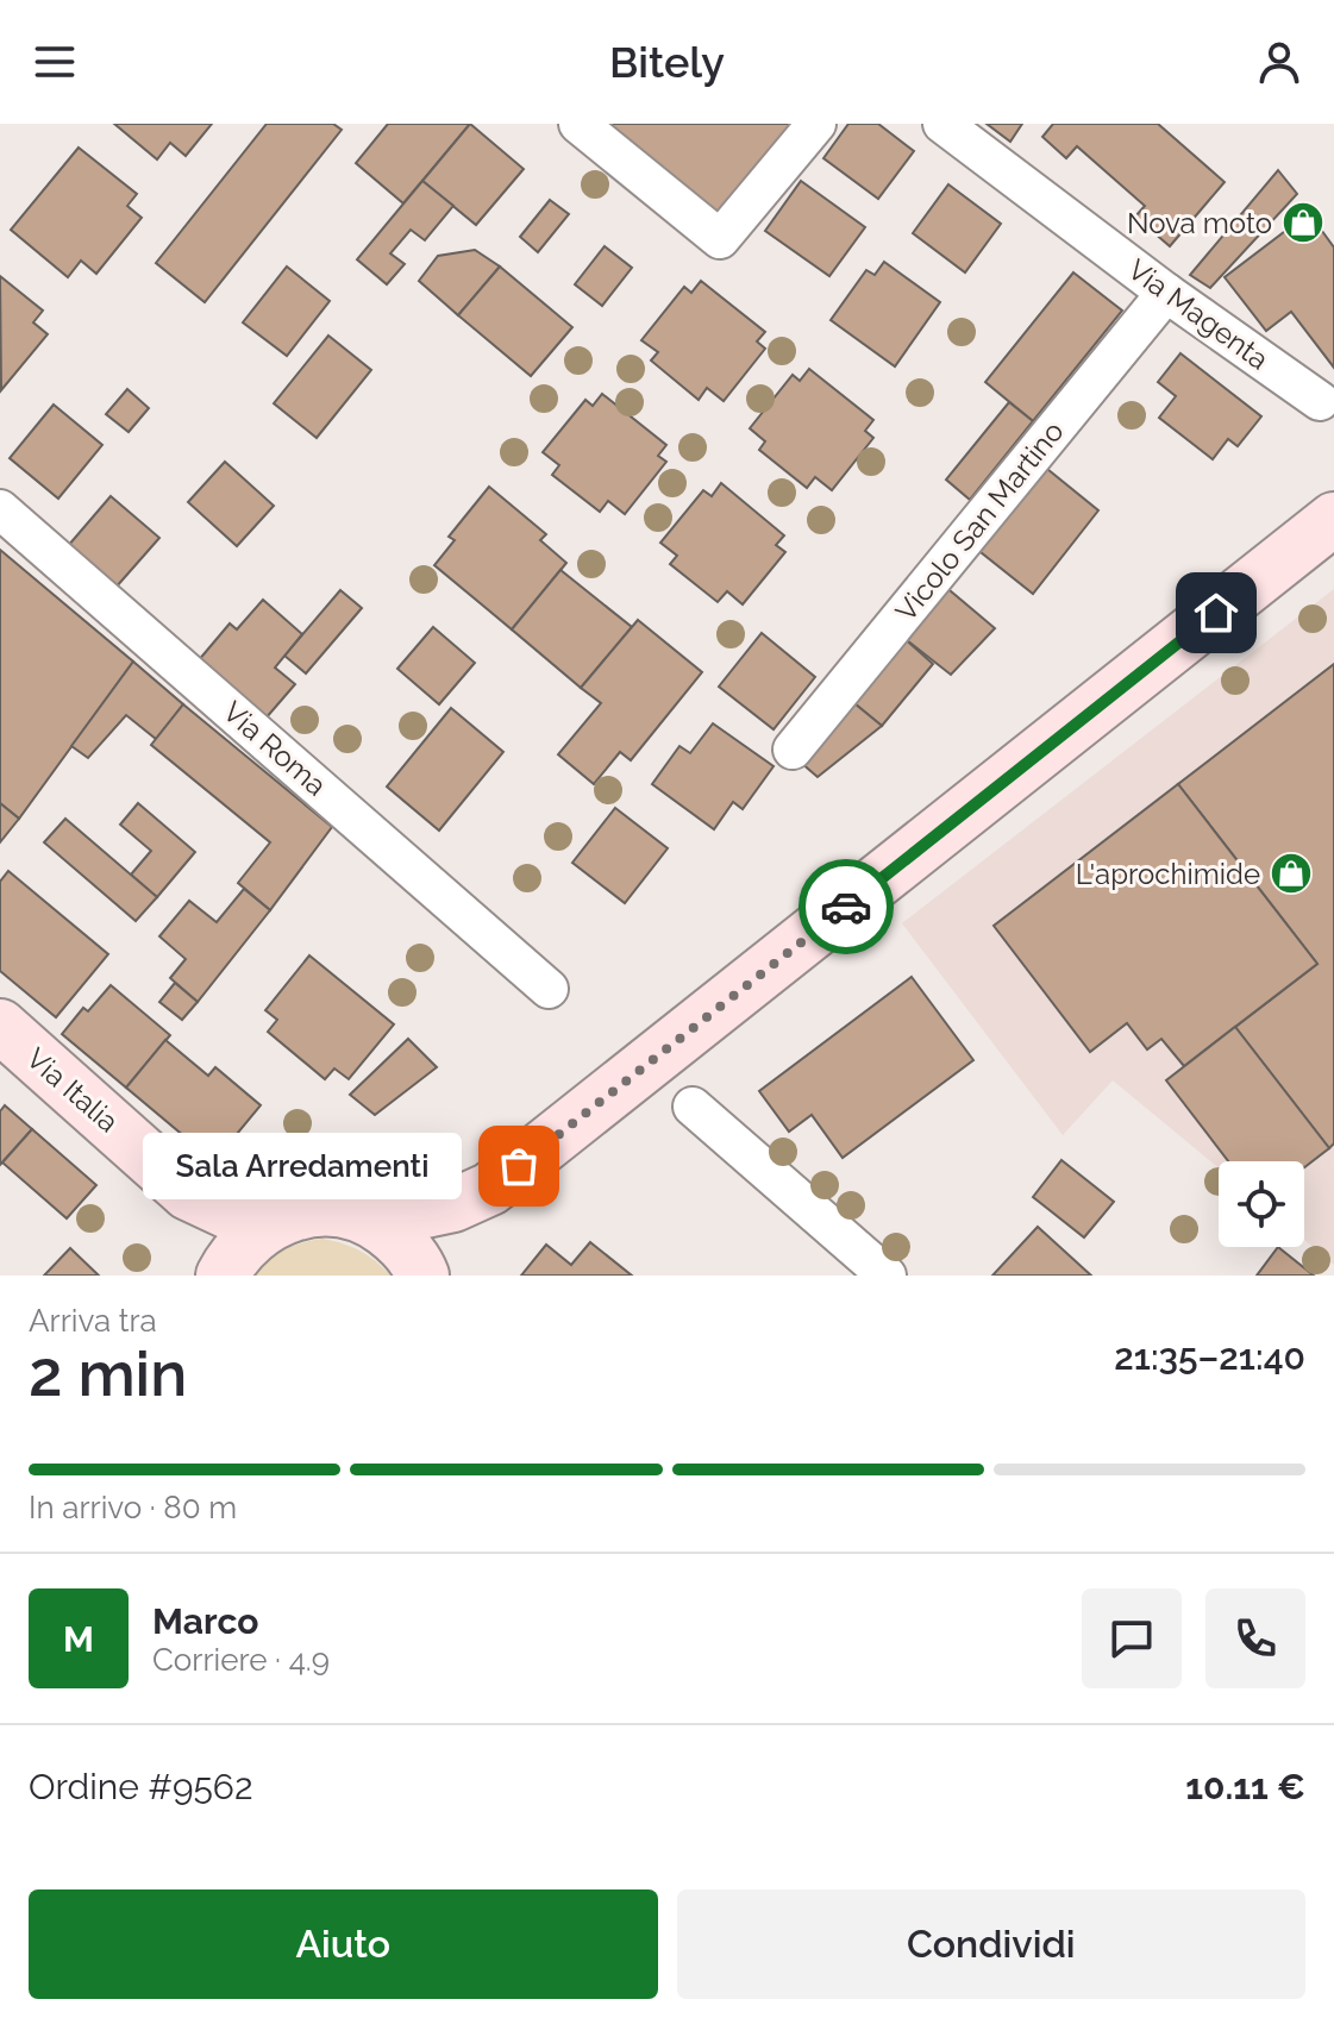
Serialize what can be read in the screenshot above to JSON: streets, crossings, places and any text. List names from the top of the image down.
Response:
{
  "streets": {
    "main road": ["Via Italia"],
    "street": ["Via Magenta", "Vicolo San Martino", "Via Roma"]
  },
  "crossings": [
    ["Via Magenta", "Vicolo San Martino"]
  ],
  "places": {
    "shop": ["Nova moto", "L'aprochimide"],
    "other": ["Sala Arredamenti"]
  },
  "page": {
    "header": "Bitely",
    "bubble": "Sala Arredamenti",
    "heading": ["2 min", "Arriva tra", "21:35–21:40"],
    "panel": [
      "Marco",
      "Corriere · 4.9",
      "Ordine #9562",
      "10.11 €"
    ],
    "bar": "In arrivo · 80 m",
    "round": "M",
    "buttons": ["Aiuto", "Condividi"]
  }
}
